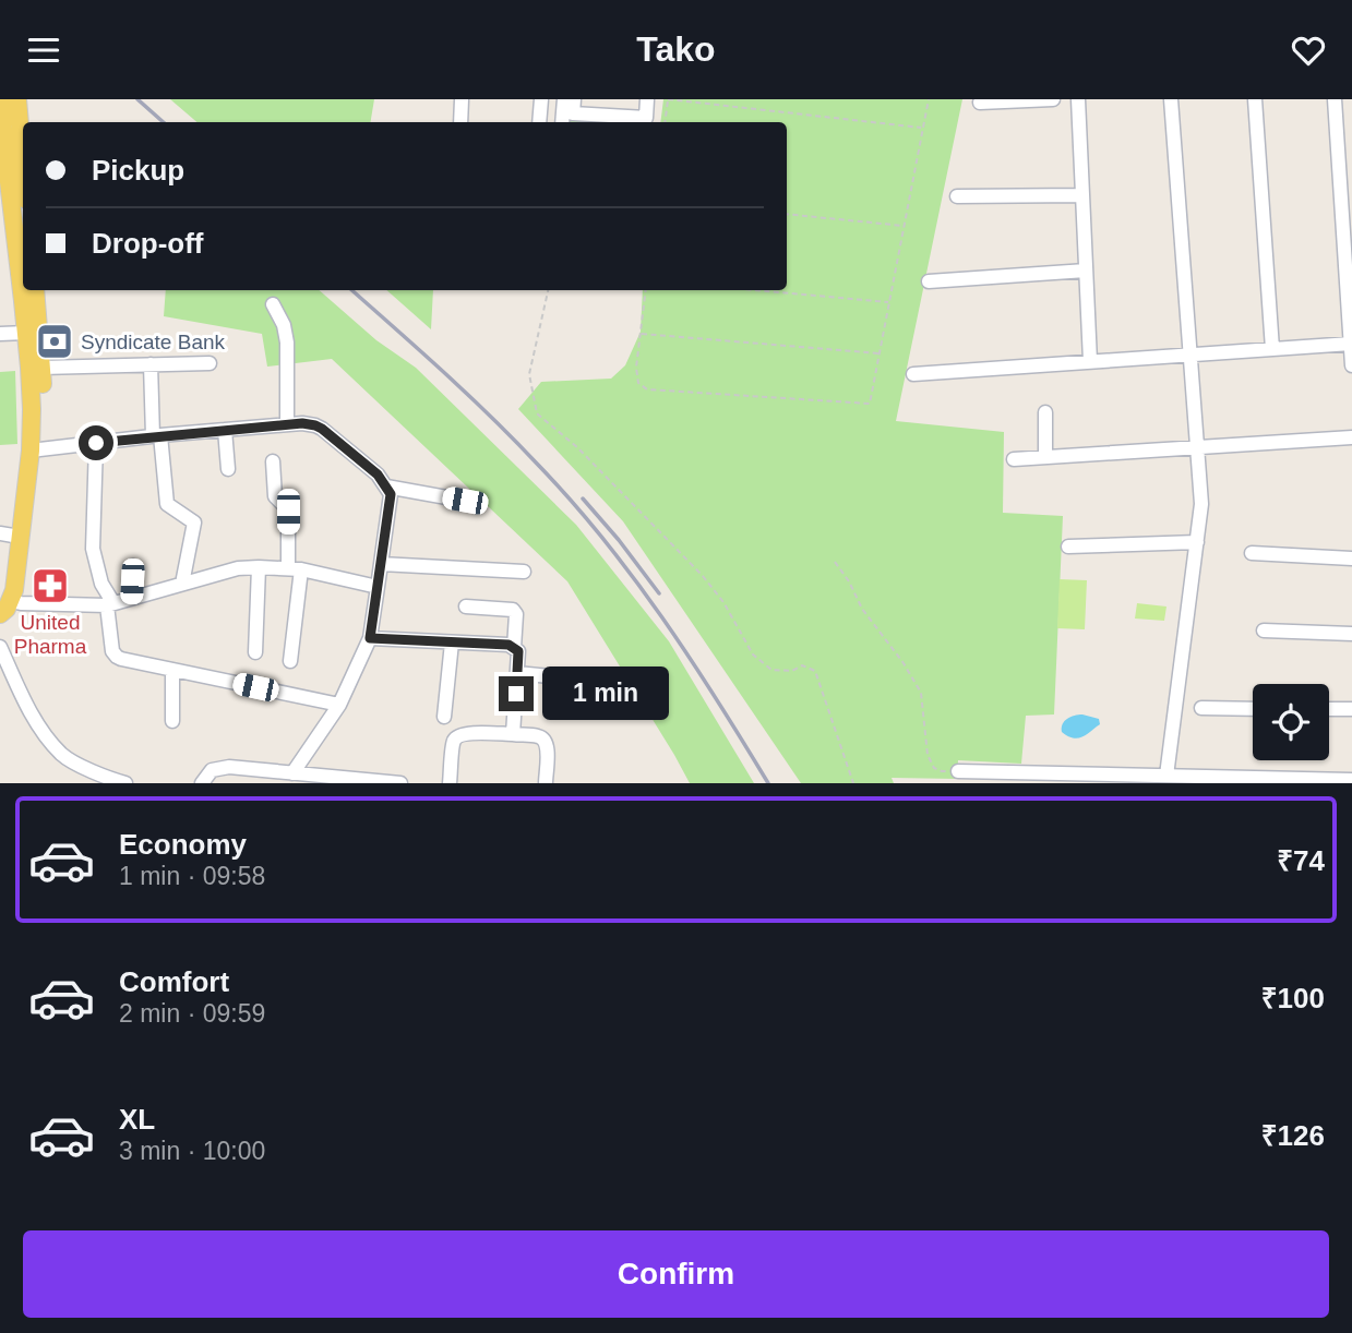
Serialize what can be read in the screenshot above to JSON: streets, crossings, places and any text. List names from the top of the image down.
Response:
{
  "places": {
    "bank": ["Syndicate Bank"],
    "pharmacy": ["United Pharma"]
  },
  "page": {
    "header": "Tako",
    "banner": ["Pickup", "Drop-off"],
    "bubble": "1 min",
    "list": [
      {
        "name": "Economy",
        "note": "1 min · 09:58",
        "value": "₹74"
      },
      {
        "name": "Comfort",
        "note": "2 min · 09:59",
        "value": "₹100"
      },
      {
        "name": "XL",
        "note": "3 min · 10:00",
        "value": "₹126"
      }
    ],
    "buttons": "Confirm"
  }
}
